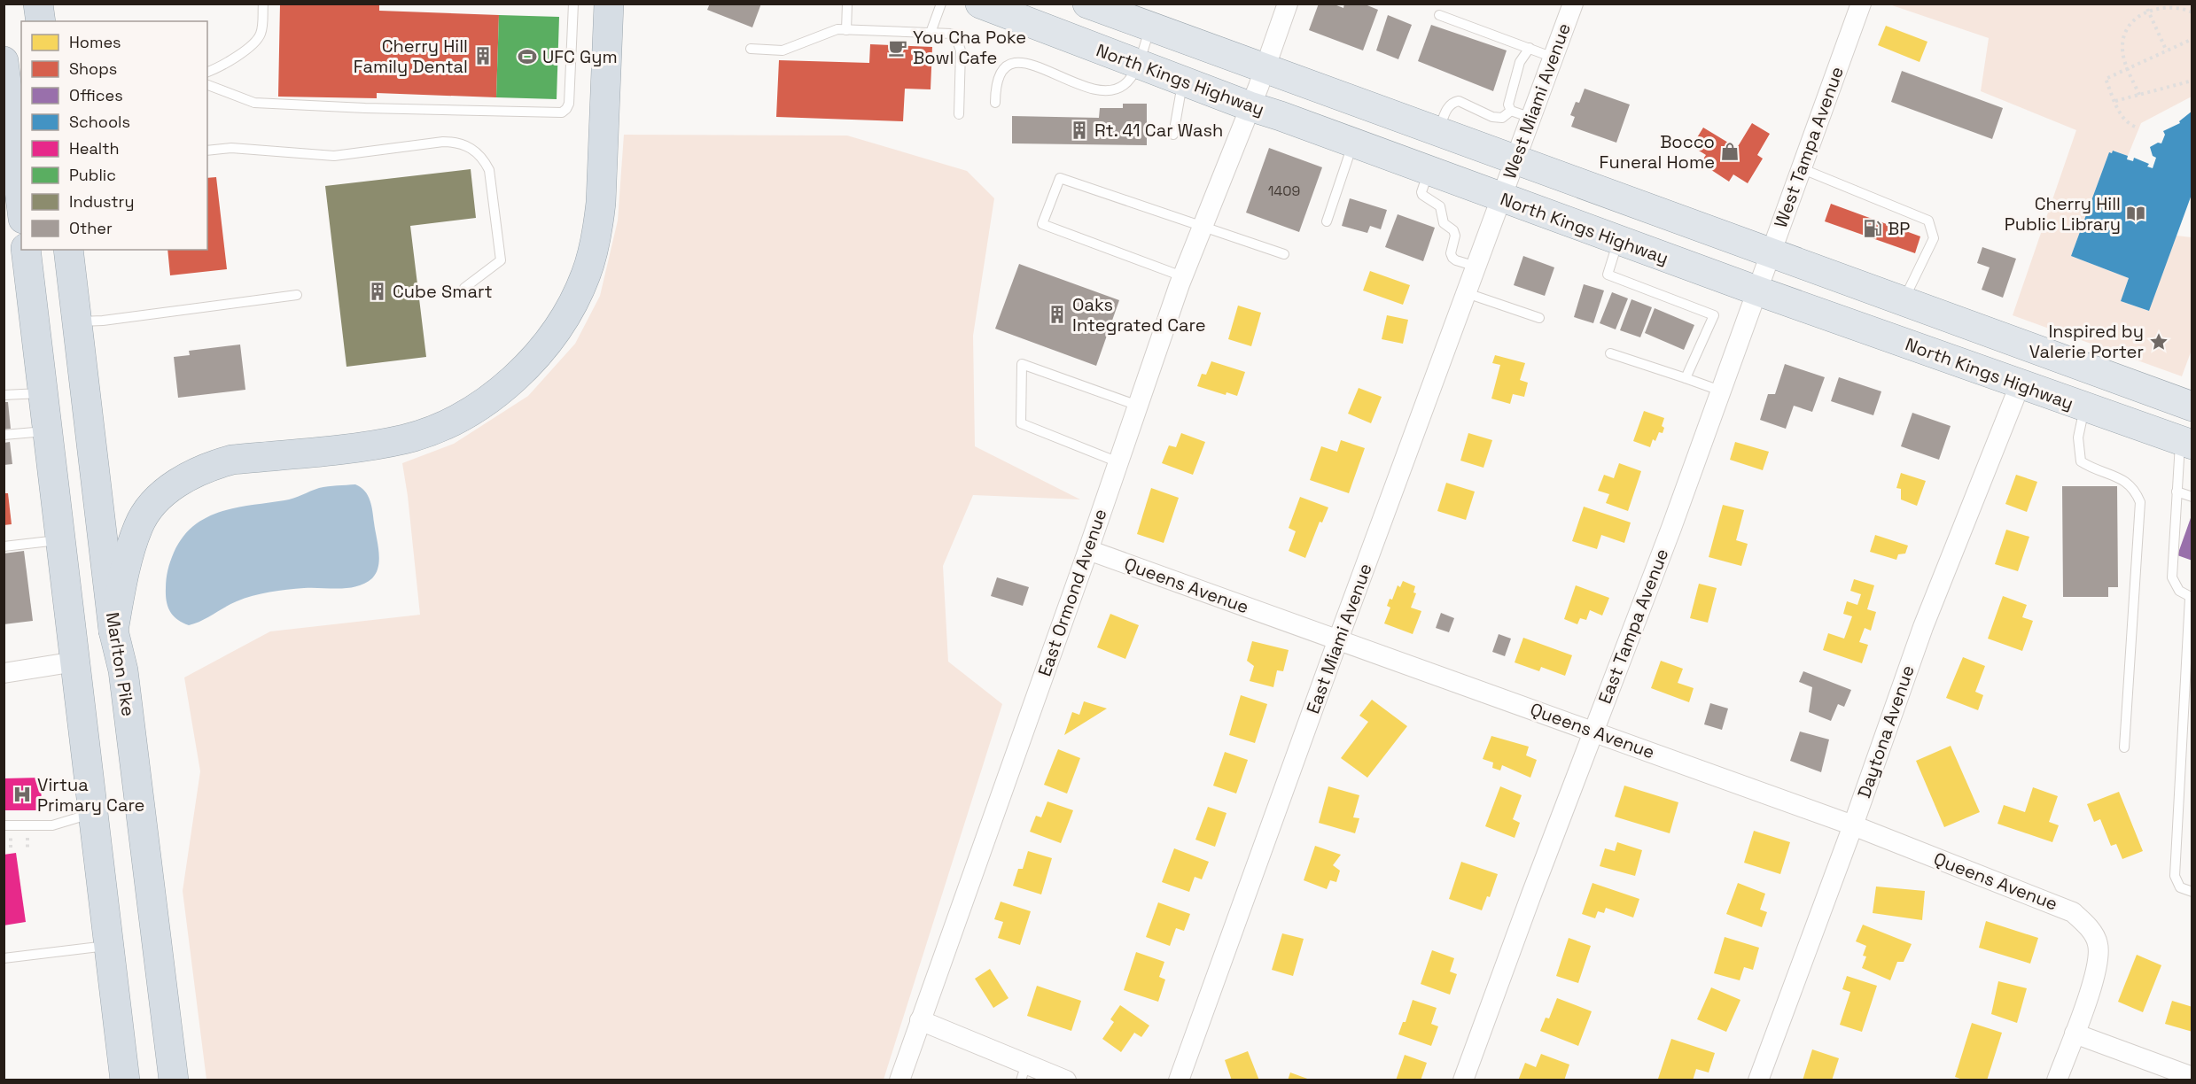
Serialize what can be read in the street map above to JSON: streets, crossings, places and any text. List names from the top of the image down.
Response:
{
  "streets": {
    "highway": ["Marlton Pike"],
    "main road": ["North Kings Highway"],
    "street": [
      "West Miami Avenue",
      "West Tampa Avenue",
      "Queens Avenue",
      "East Ormond Avenue",
      "East Tampa Avenue",
      "East Miami Avenue",
      "Daytona Avenue"
    ]
  },
  "crossings": [
    ["North Kings Highway", "West Miami Avenue"],
    ["North Kings Highway", "West Tampa Avenue"],
    ["North Kings Highway", "East Ormond Avenue"],
    ["North Kings Highway", "East Tampa Avenue"],
    ["North Kings Highway", "East Miami Avenue"],
    ["North Kings Highway", "Daytona Avenue"],
    ["West Miami Avenue", "East Miami Avenue"],
    ["West Tampa Avenue", "East Tampa Avenue"],
    ["Queens Avenue", "East Ormond Avenue"],
    ["Queens Avenue", "East Tampa Avenue"],
    ["Queens Avenue", "East Miami Avenue"],
    ["Queens Avenue", "Daytona Avenue"]
  ],
  "places": {
    "cafe": ["You Cha Poke Bowl Cafe"],
    "building": [
      "Cherry Hill Family Dental",
      "Rt. 41 Car Wash",
      "Cube Smart",
      "Oaks Integrated Care"
    ],
    "sports": ["UFC Gym"],
    "shop": ["Bocco Funeral Home"],
    "library": ["Cherry Hill Public Library"],
    "fuel station": ["BP"],
    "place": ["Inspired by Valerie Porter"],
    "hospital": ["Virtua Primary Care"]
  },
  "house_numbers": ["1409"],
  "legend": [
    "Homes",
    "Shops",
    "Offices",
    "Schools",
    "Health",
    "Public",
    "Industry",
    "Other"
  ]
}
